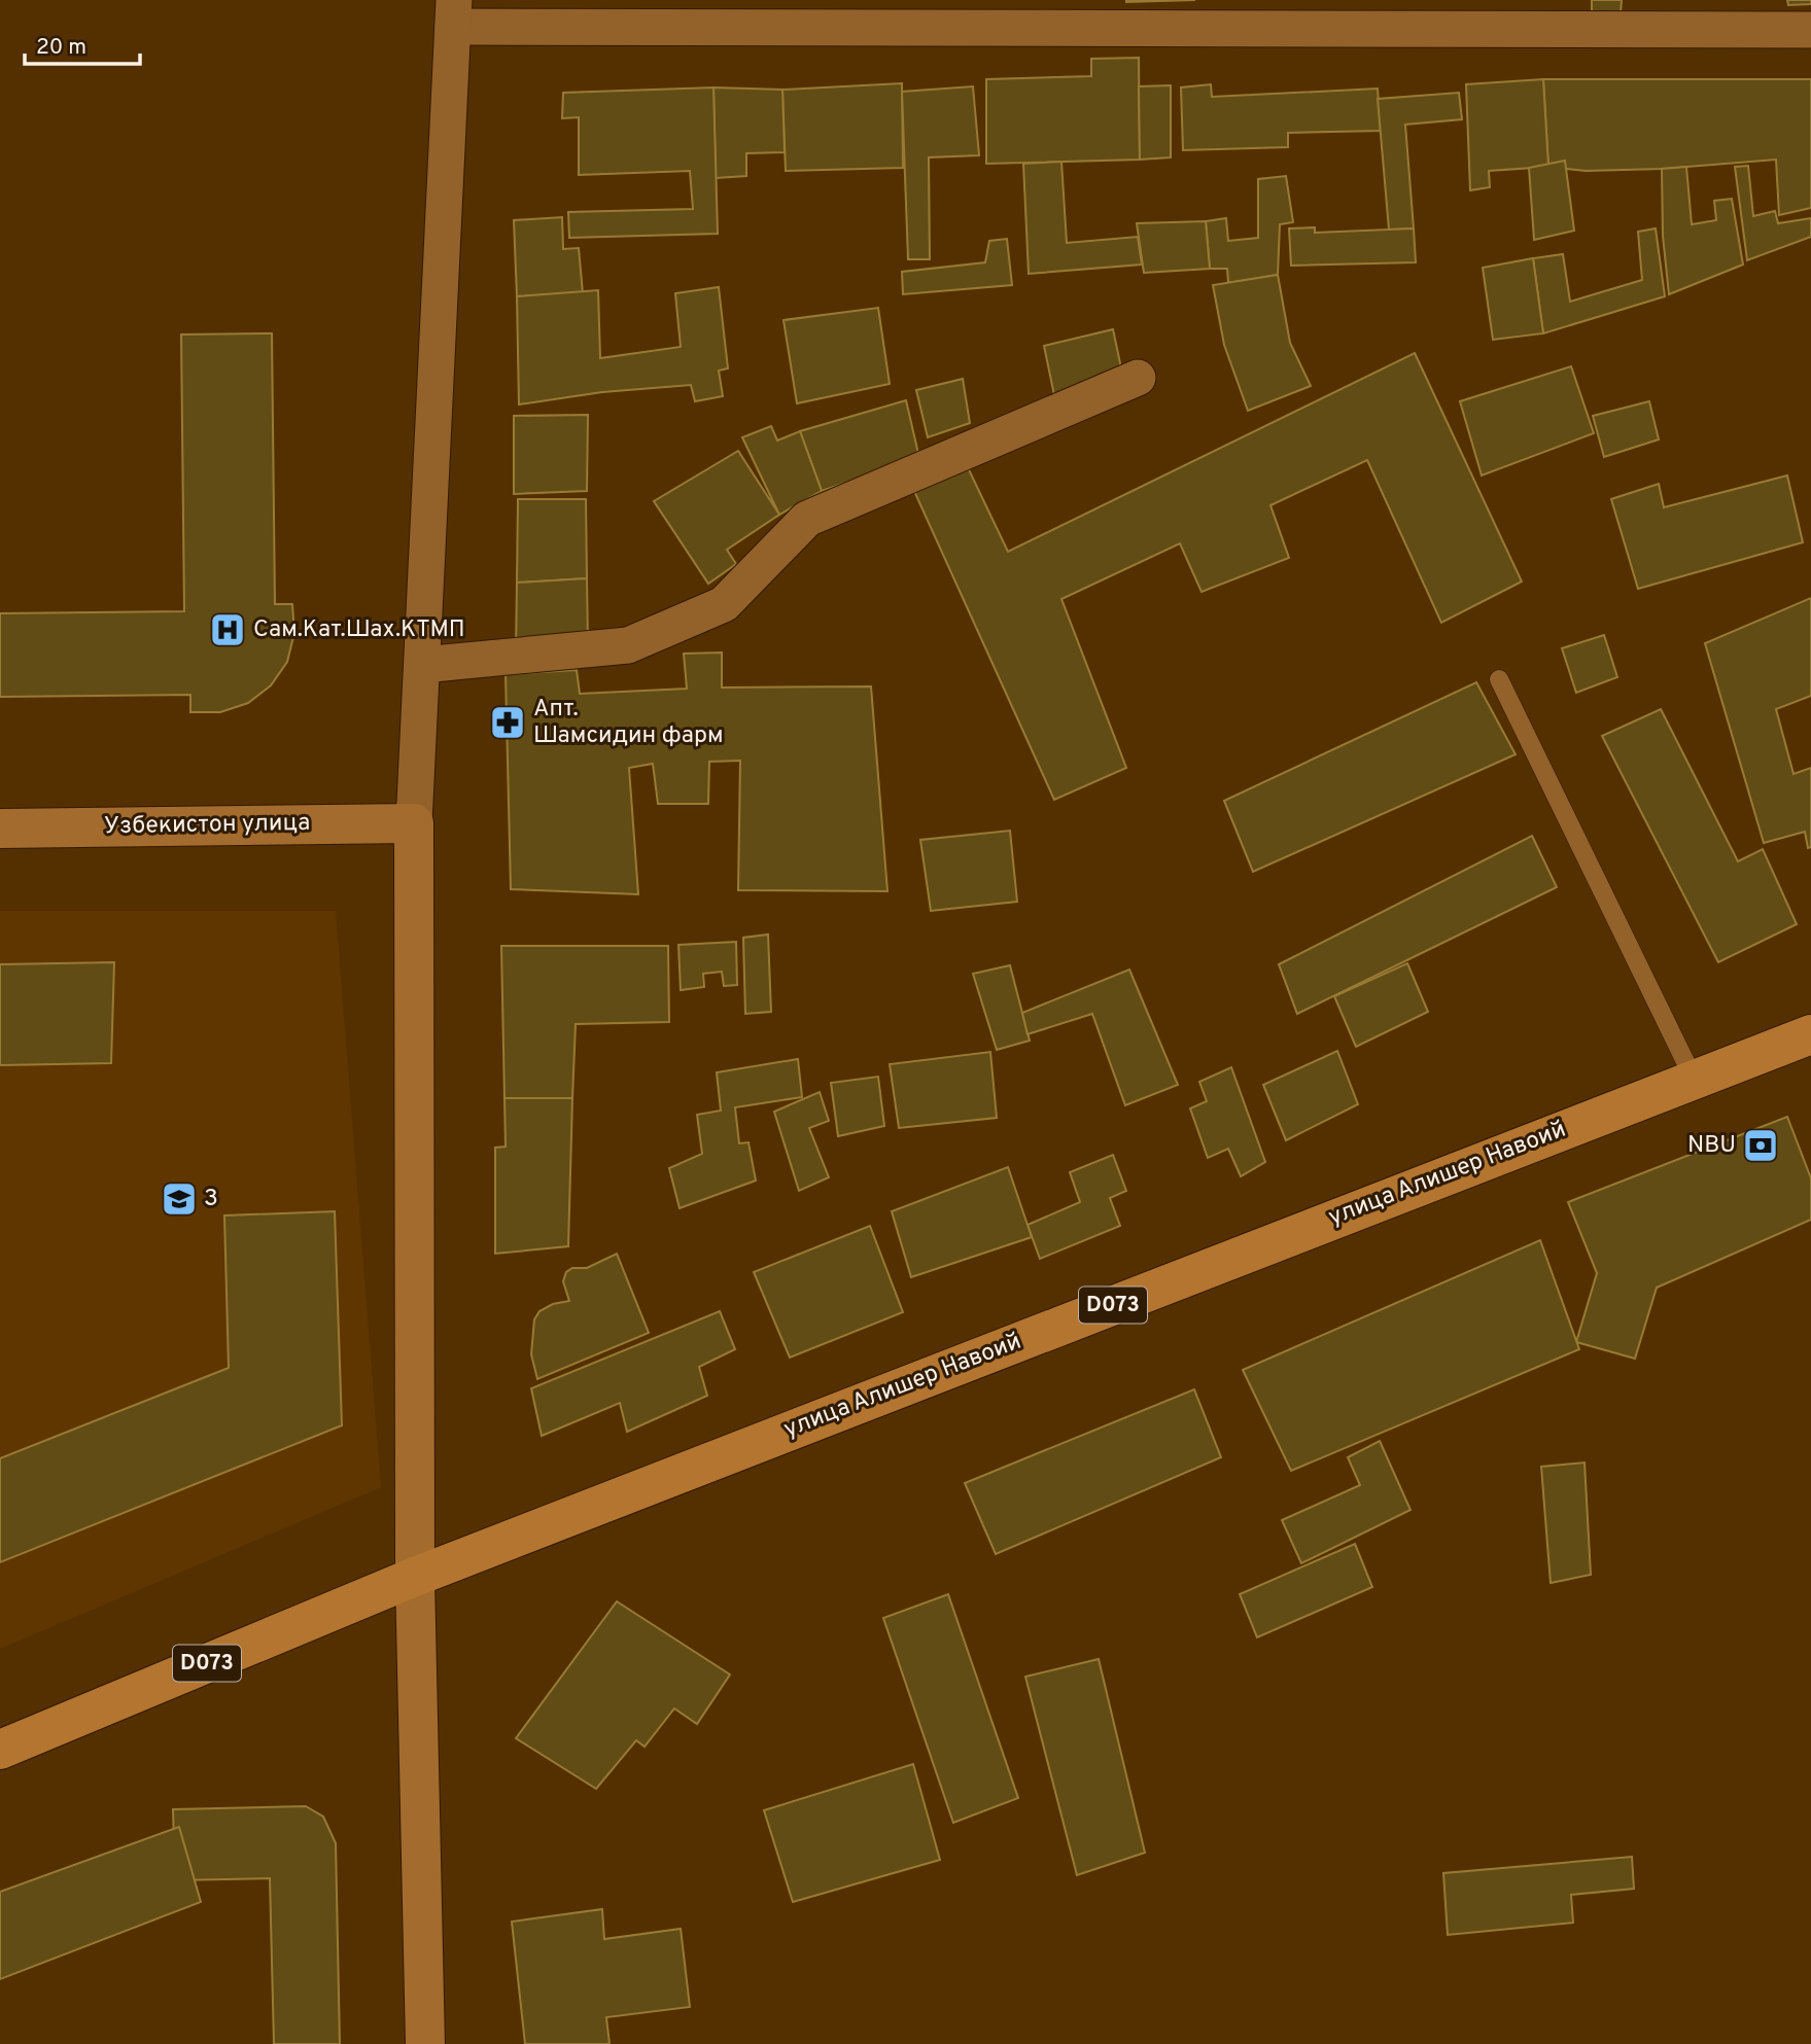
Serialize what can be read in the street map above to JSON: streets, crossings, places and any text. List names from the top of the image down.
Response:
{
  "streets": {
    "main road": ["Узбекистон улица", "улица Алишер Навоий", "D073"]
  },
  "places": {
    "hospital": ["Сам.Кат.Шах.КТМП"],
    "pharmacy": ["Апт. Шамсидин фарм"],
    "bank": ["NBU"],
    "school or university": ["3"]
  },
  "scale_bar": "20 m"
}
